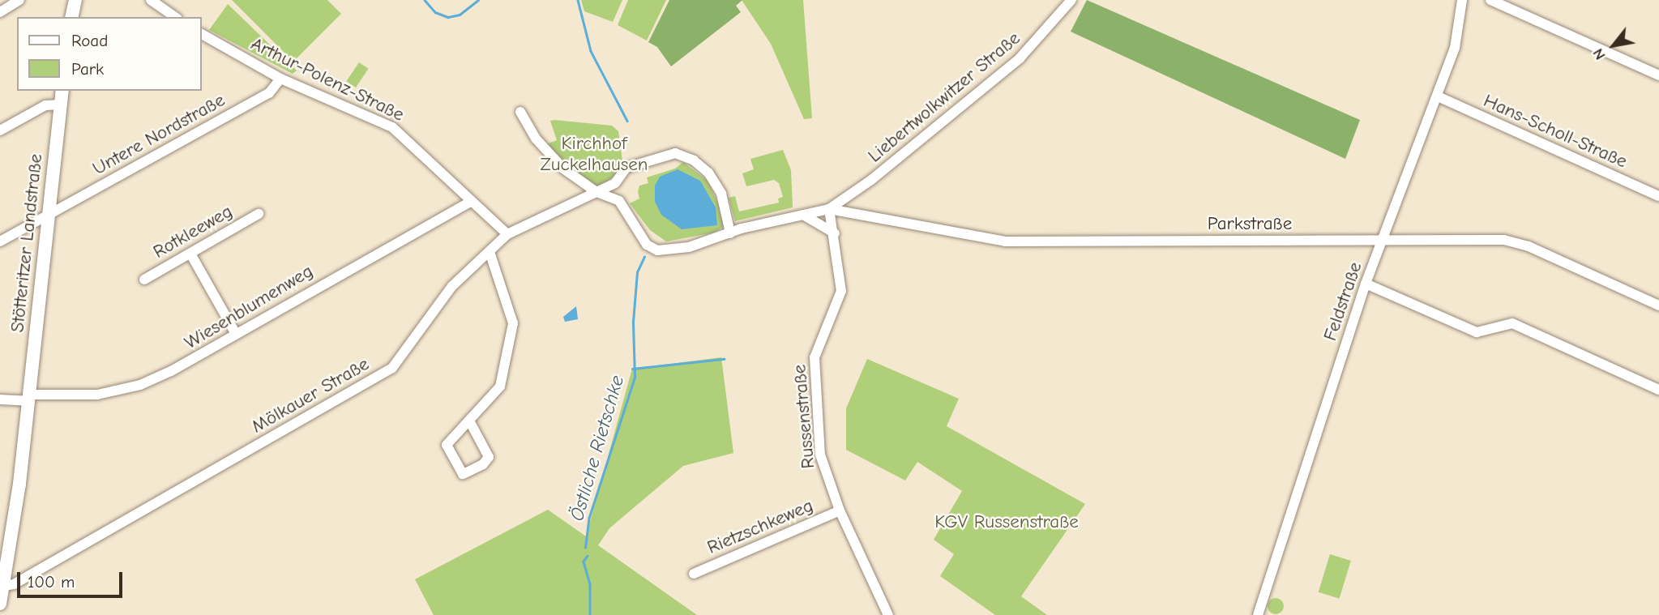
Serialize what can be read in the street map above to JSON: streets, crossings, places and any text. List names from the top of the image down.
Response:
{
  "streets": {
    "main road": ["Stötteritzer Landstraße"],
    "street": [
      "Arthur-Polenz-Straße",
      "Liebertwolkwitzer Straße",
      "Hans-Scholl-Straße",
      "Untere Nordstraße",
      "Parkstraße",
      "Rotkleeweg",
      "Feldstraße",
      "Wiesenblumenweg",
      "Mölkauer Straße",
      "Russenstraße",
      "Rietzschkeweg"
    ]
  },
  "crossings": [
    ["Arthur-Polenz-Straße", "Untere Nordstraße"],
    ["Arthur-Polenz-Straße", "Wiesenblumenweg"],
    ["Arthur-Polenz-Straße", "Mölkauer Straße"],
    ["Liebertwolkwitzer Straße", "Parkstraße"],
    ["Liebertwolkwitzer Straße", "Russenstraße"],
    ["Hans-Scholl-Straße", "Feldstraße"],
    ["Untere Nordstraße", "Stötteritzer Landstraße"],
    ["Parkstraße", "Feldstraße"],
    ["Parkstraße", "Russenstraße"],
    ["Stötteritzer Landstraße", "Wiesenblumenweg"],
    ["Stötteritzer Landstraße", "Mölkauer Straße"],
    ["Russenstraße", "Rietzschkeweg"]
  ],
  "water": ["Östliche Rietschke"],
  "parks": ["Kirchhof Zuckelhausen", "KGV Russenstraße"],
  "legend": ["Road", "Park"],
  "scale_bar": "100 m",
  "north": "bottom left"
}
